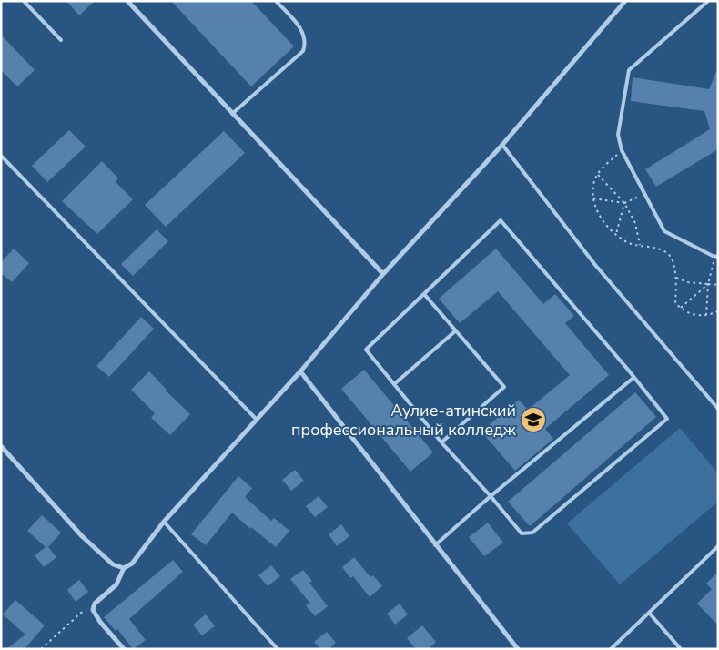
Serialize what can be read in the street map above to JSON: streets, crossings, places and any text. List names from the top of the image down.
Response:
{
  "places": {
    "school or university": ["Аулие-атинский профессиональный колледж"]
  }
}
